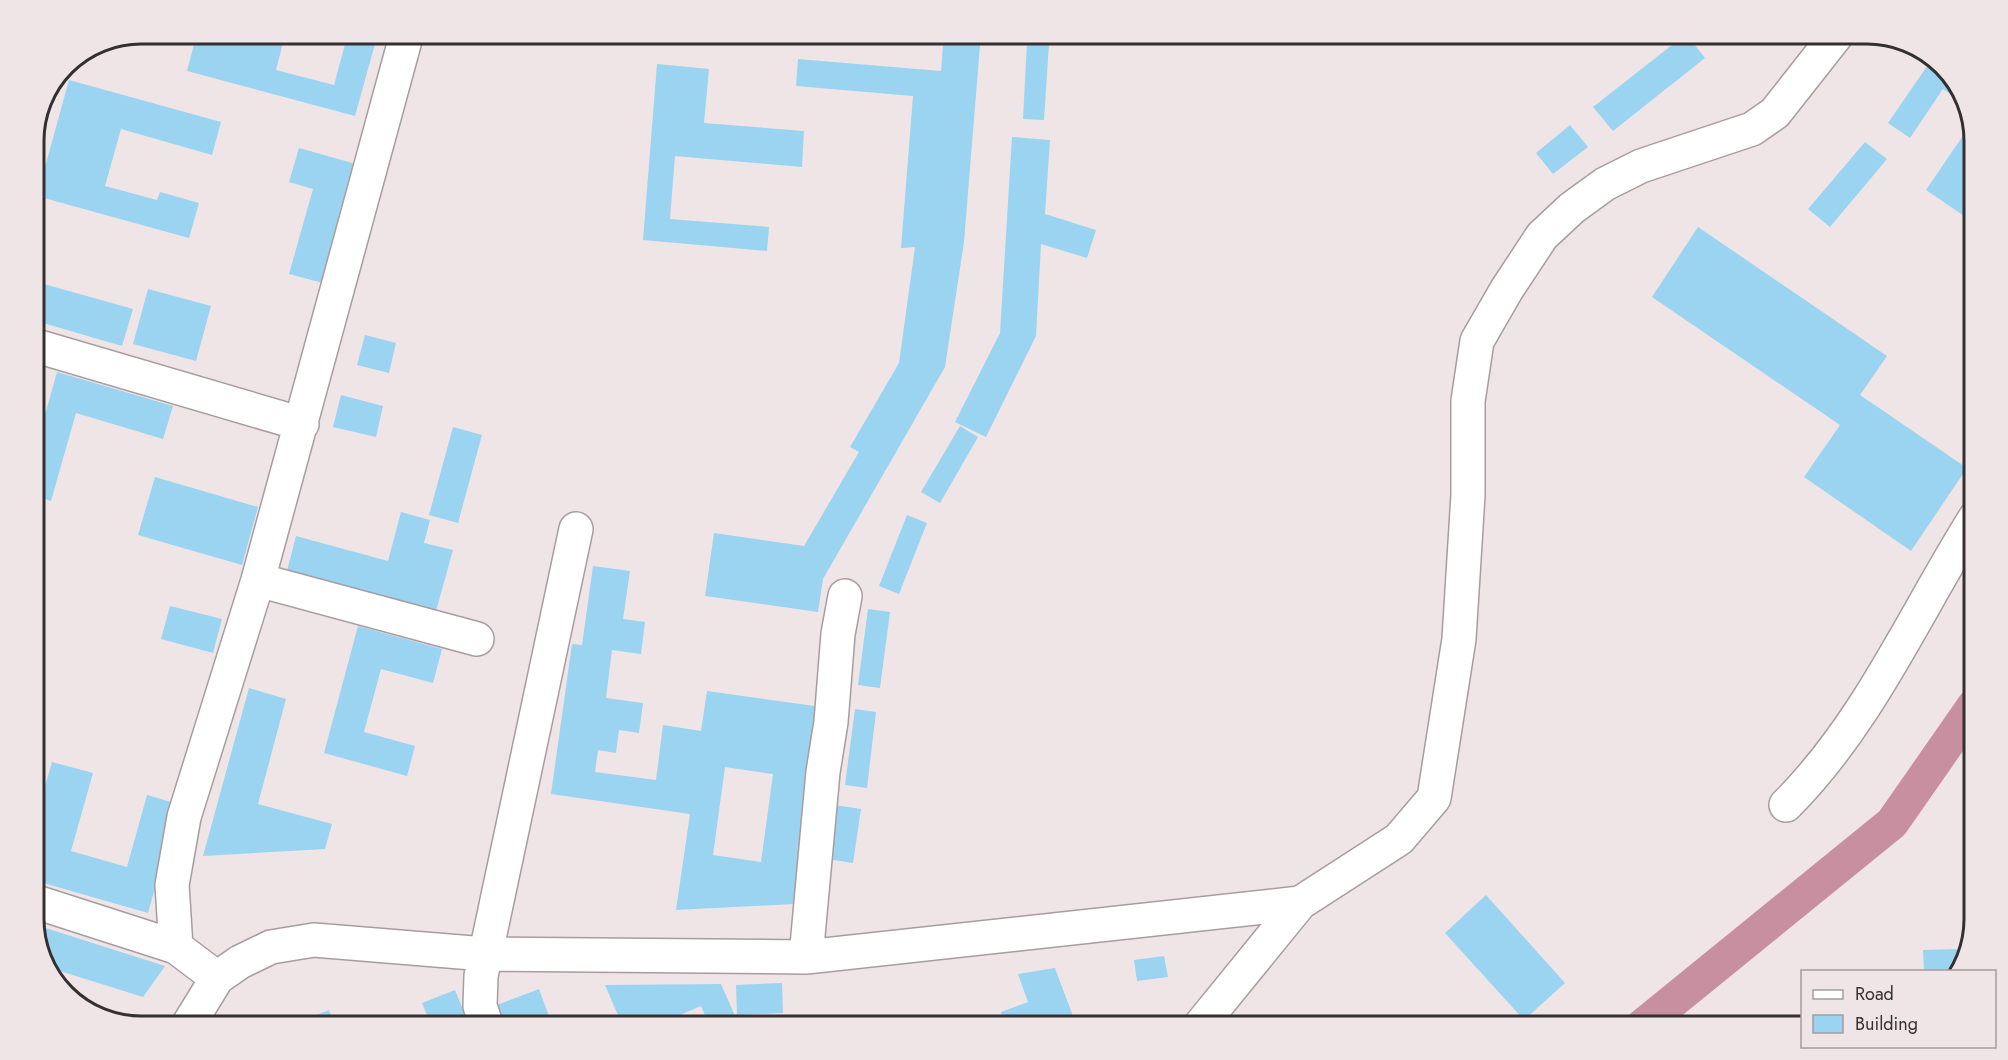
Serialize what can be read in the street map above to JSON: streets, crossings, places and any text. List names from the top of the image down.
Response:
{
  "legend": ["Road", "Building"]
}
